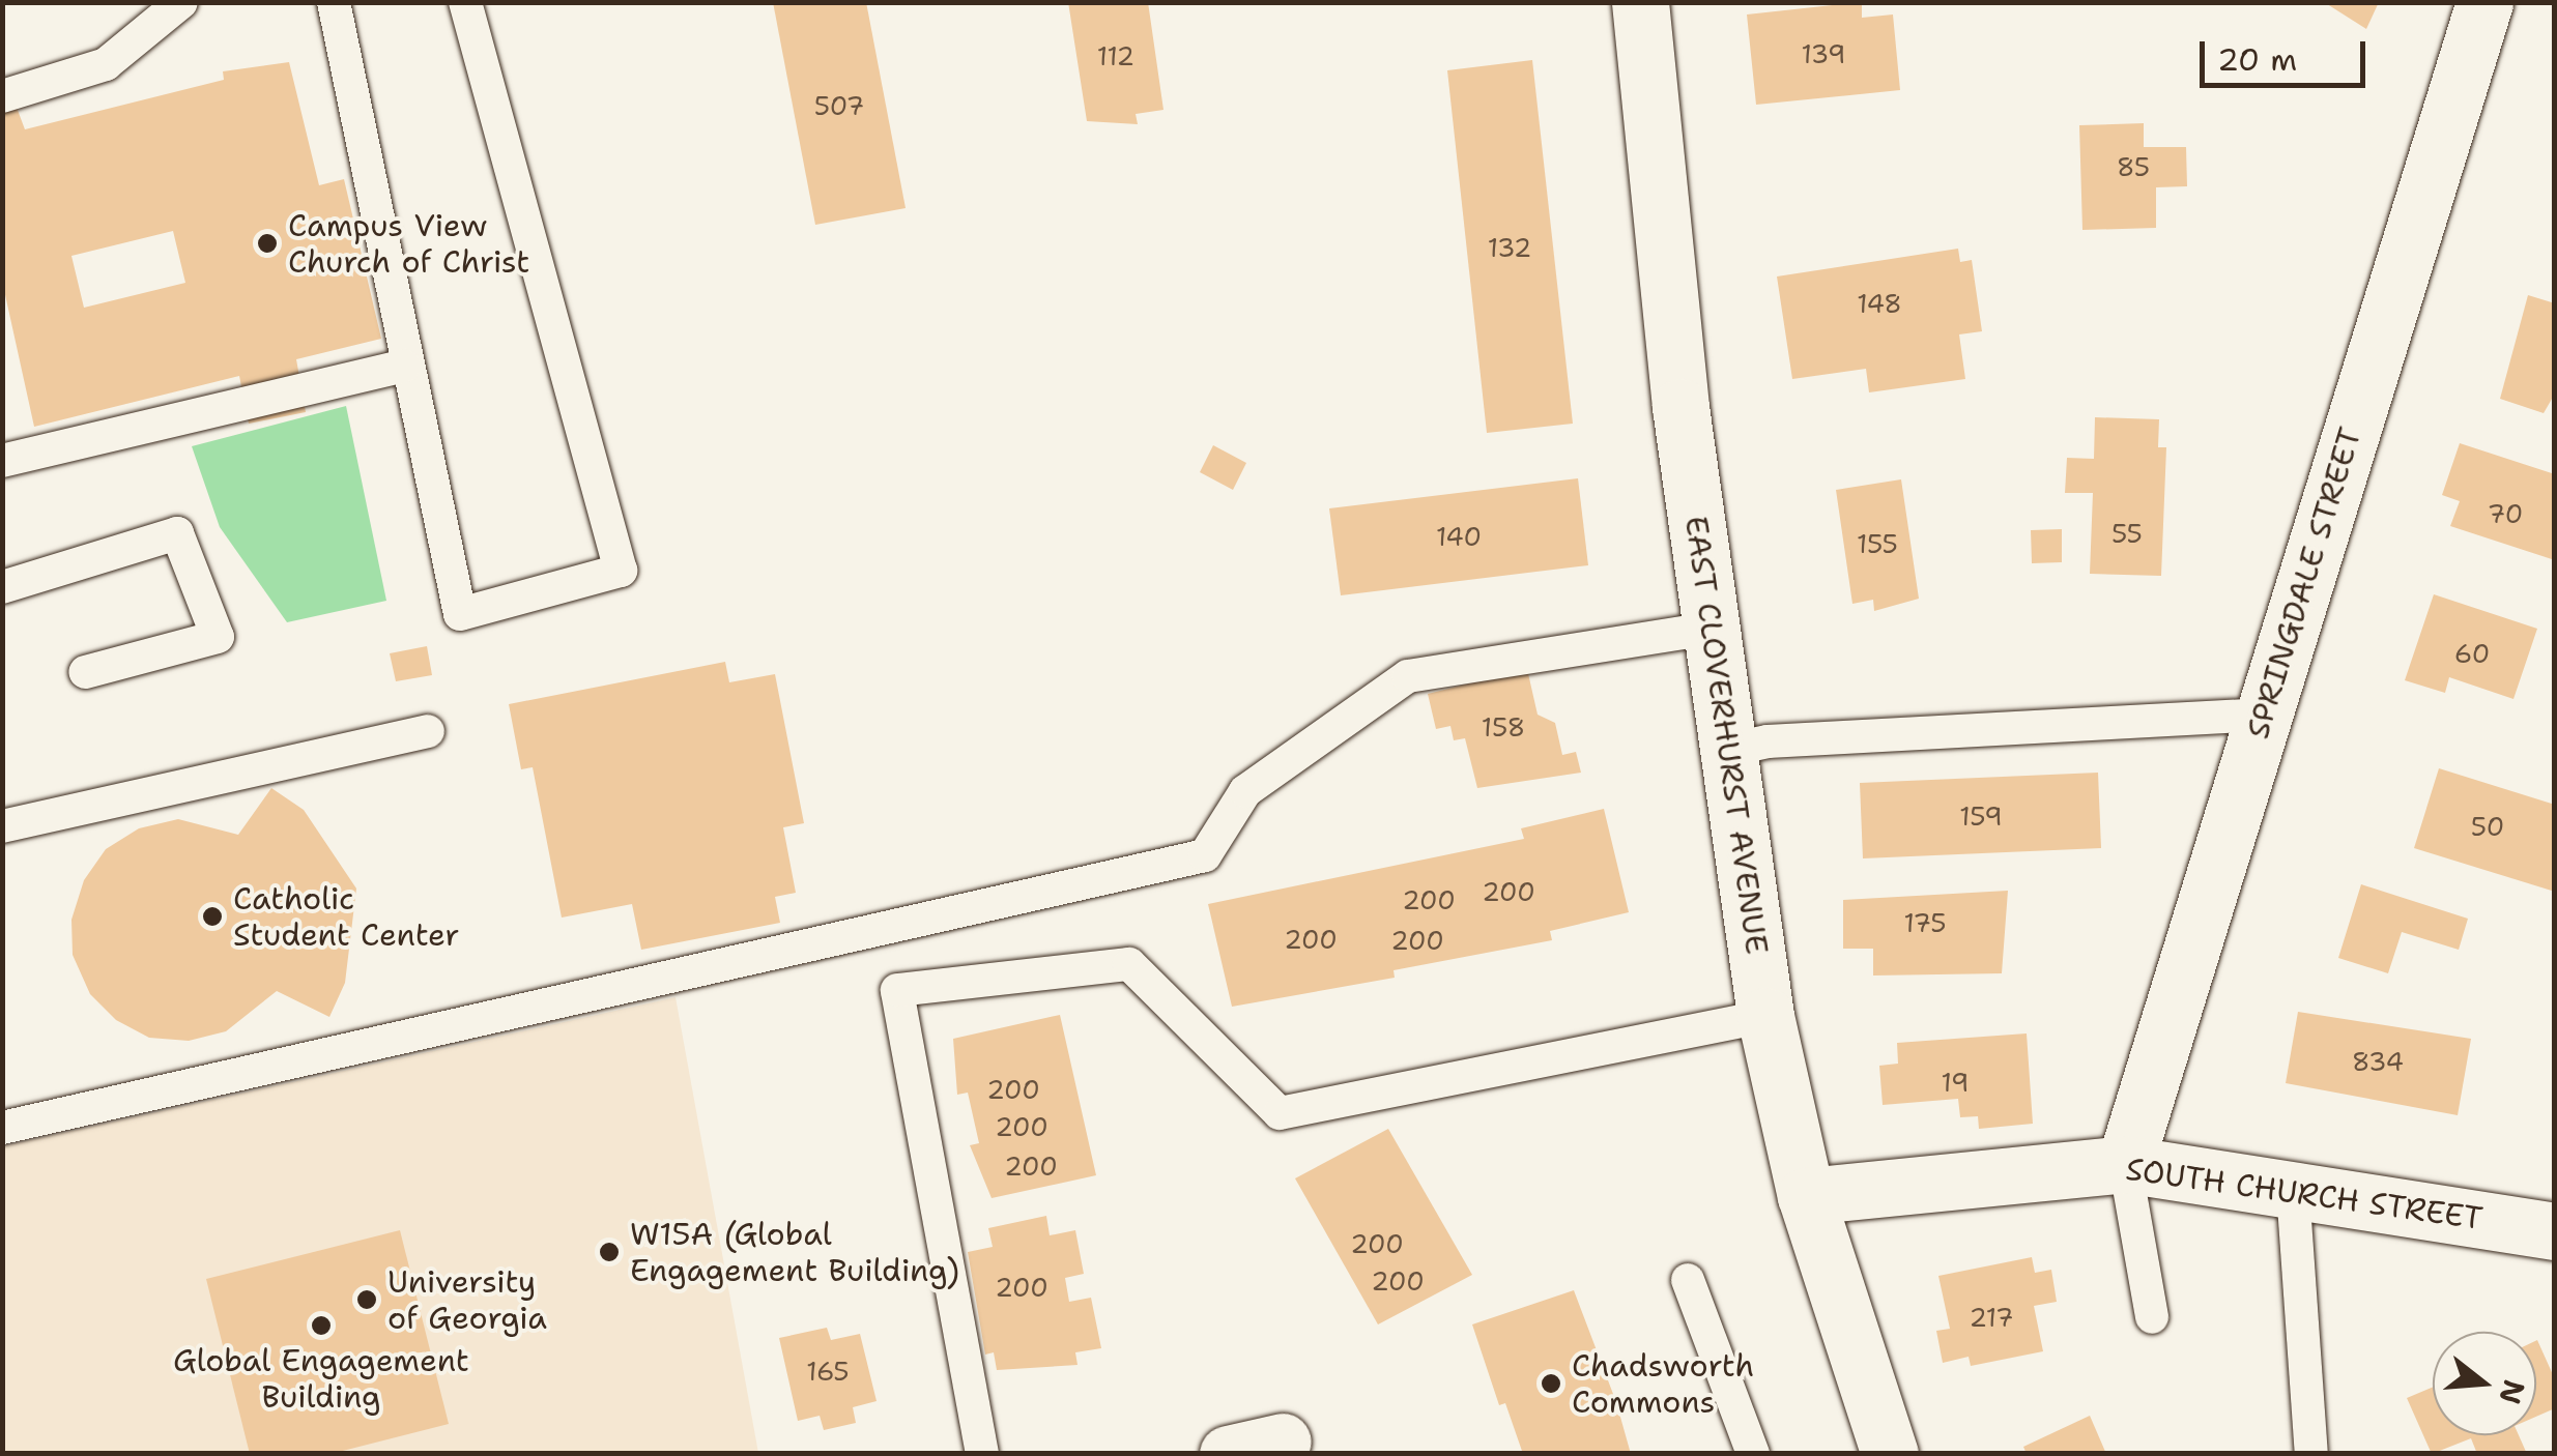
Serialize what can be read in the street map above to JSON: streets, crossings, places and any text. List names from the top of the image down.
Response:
{
  "streets": {
    "street": ["SPRINGDALE STREET", "EAST CLOVERHURST AVENUE", "SOUTH CHURCH STREET"]
  },
  "crossings": [
    ["SPRINGDALE STREET", "SOUTH CHURCH STREET"],
    ["EAST CLOVERHURST AVENUE", "SOUTH CHURCH STREET"]
  ],
  "places": [
    "Campus View Church of Christ",
    "Catholic Student Center",
    "W15A (Global Engagement Building)",
    "University of Georgia",
    "Global Engagement Building",
    "Chadsworth Commons"
  ],
  "house_numbers": [
    "139",
    "112",
    "507",
    "85",
    "132",
    "148",
    "70",
    "55",
    "140",
    "155",
    "60",
    "158",
    "159",
    "50",
    "200",
    "200",
    "175",
    "200",
    "200",
    "834",
    "19",
    "200",
    "200",
    "200",
    "200",
    "200",
    "200",
    "217",
    "165"
  ],
  "scale_bar": "20 m",
  "north": "right"
}
